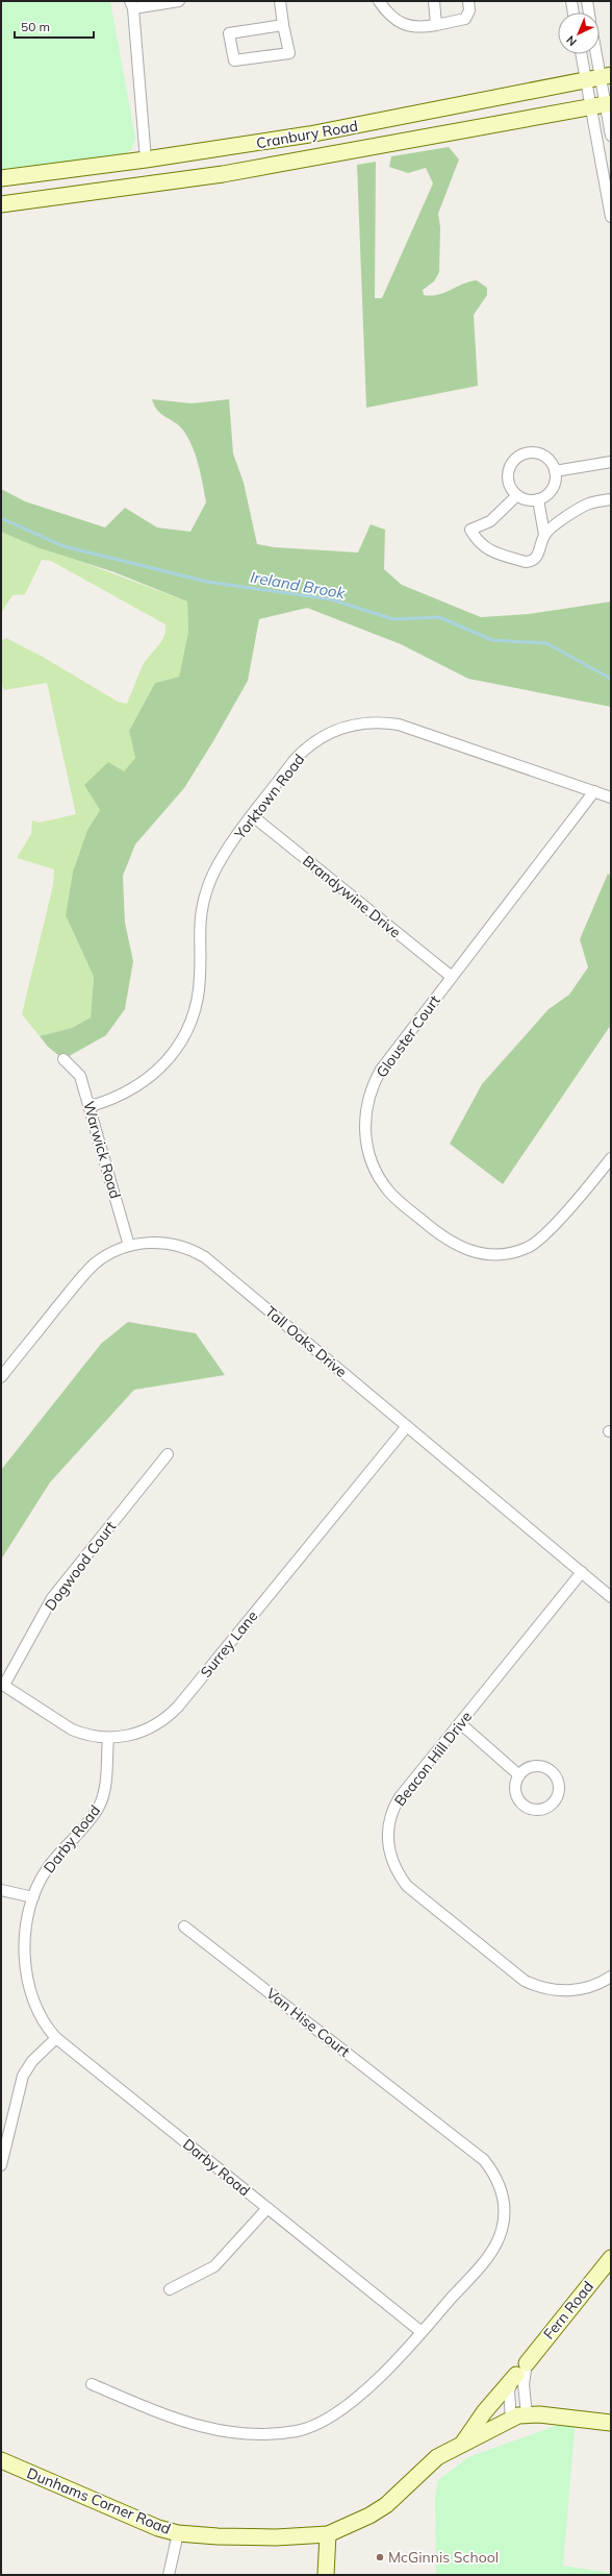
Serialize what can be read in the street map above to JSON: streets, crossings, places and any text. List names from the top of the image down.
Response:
{
  "streets": {
    "main road": ["Cranbury Road", "Fern Road", "Dunhams Corner Road"],
    "street": [
      "Yorktown Road",
      "Brandywine Drive",
      "Glouster Court",
      "Warwick Road",
      "Tall Oaks Drive",
      "Dogwood Court",
      "Surrey Lane",
      "Beacon Hill Drive",
      "Darby Road",
      "Van Hise Court"
    ]
  },
  "crossings": [
    ["Yorktown Road", "Brandywine Drive"],
    ["Yorktown Road", "Glouster Court"],
    ["Yorktown Road", "Warwick Road"],
    ["Brandywine Drive", "Glouster Court"],
    ["Warwick Road", "Tall Oaks Drive"],
    ["Tall Oaks Drive", "Surrey Lane"],
    ["Tall Oaks Drive", "Beacon Hill Drive"],
    ["Dogwood Court", "Surrey Lane"],
    ["Surrey Lane", "Darby Road"],
    ["Darby Road", "Van Hise Court"],
    ["Fern Road", "Dunhams Corner Road"]
  ],
  "water": ["Ireland Brook"],
  "places": ["McGinnis School"],
  "scale_bar": "50 m",
  "north": "bottom left"
}
